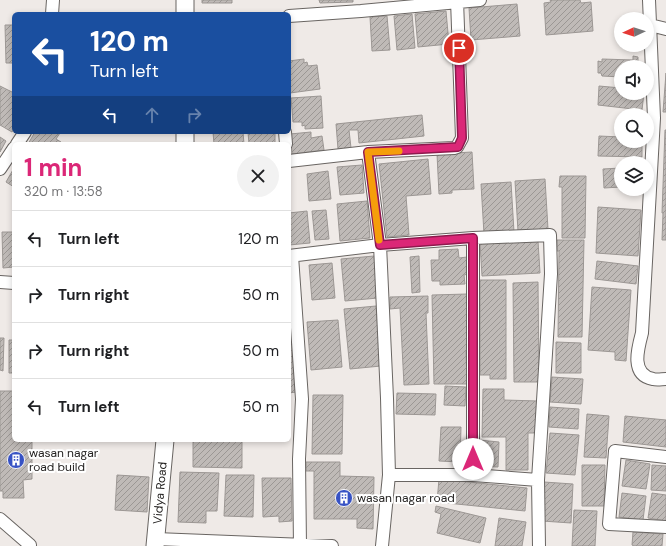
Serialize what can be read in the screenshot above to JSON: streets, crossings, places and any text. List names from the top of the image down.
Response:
{
  "streets": {
    "street": ["Vidya Road"]
  },
  "places": {
    "building": ["wasan nagar road build", "wasan nagar road"]
  },
  "north": "left",
  "page": {
    "turn": ["120 m", "Turn left"],
    "heading": ["1 min", "320 m · 13:58"],
    "list": [
      {
        "name": "Turn left",
        "value": "120 m"
      },
      {
        "name": "Turn right",
        "value": "50 m"
      },
      {
        "name": "Turn right",
        "value": "50 m"
      },
      {
        "name": "Turn left",
        "value": "50 m"
      }
    ]
  }
}
